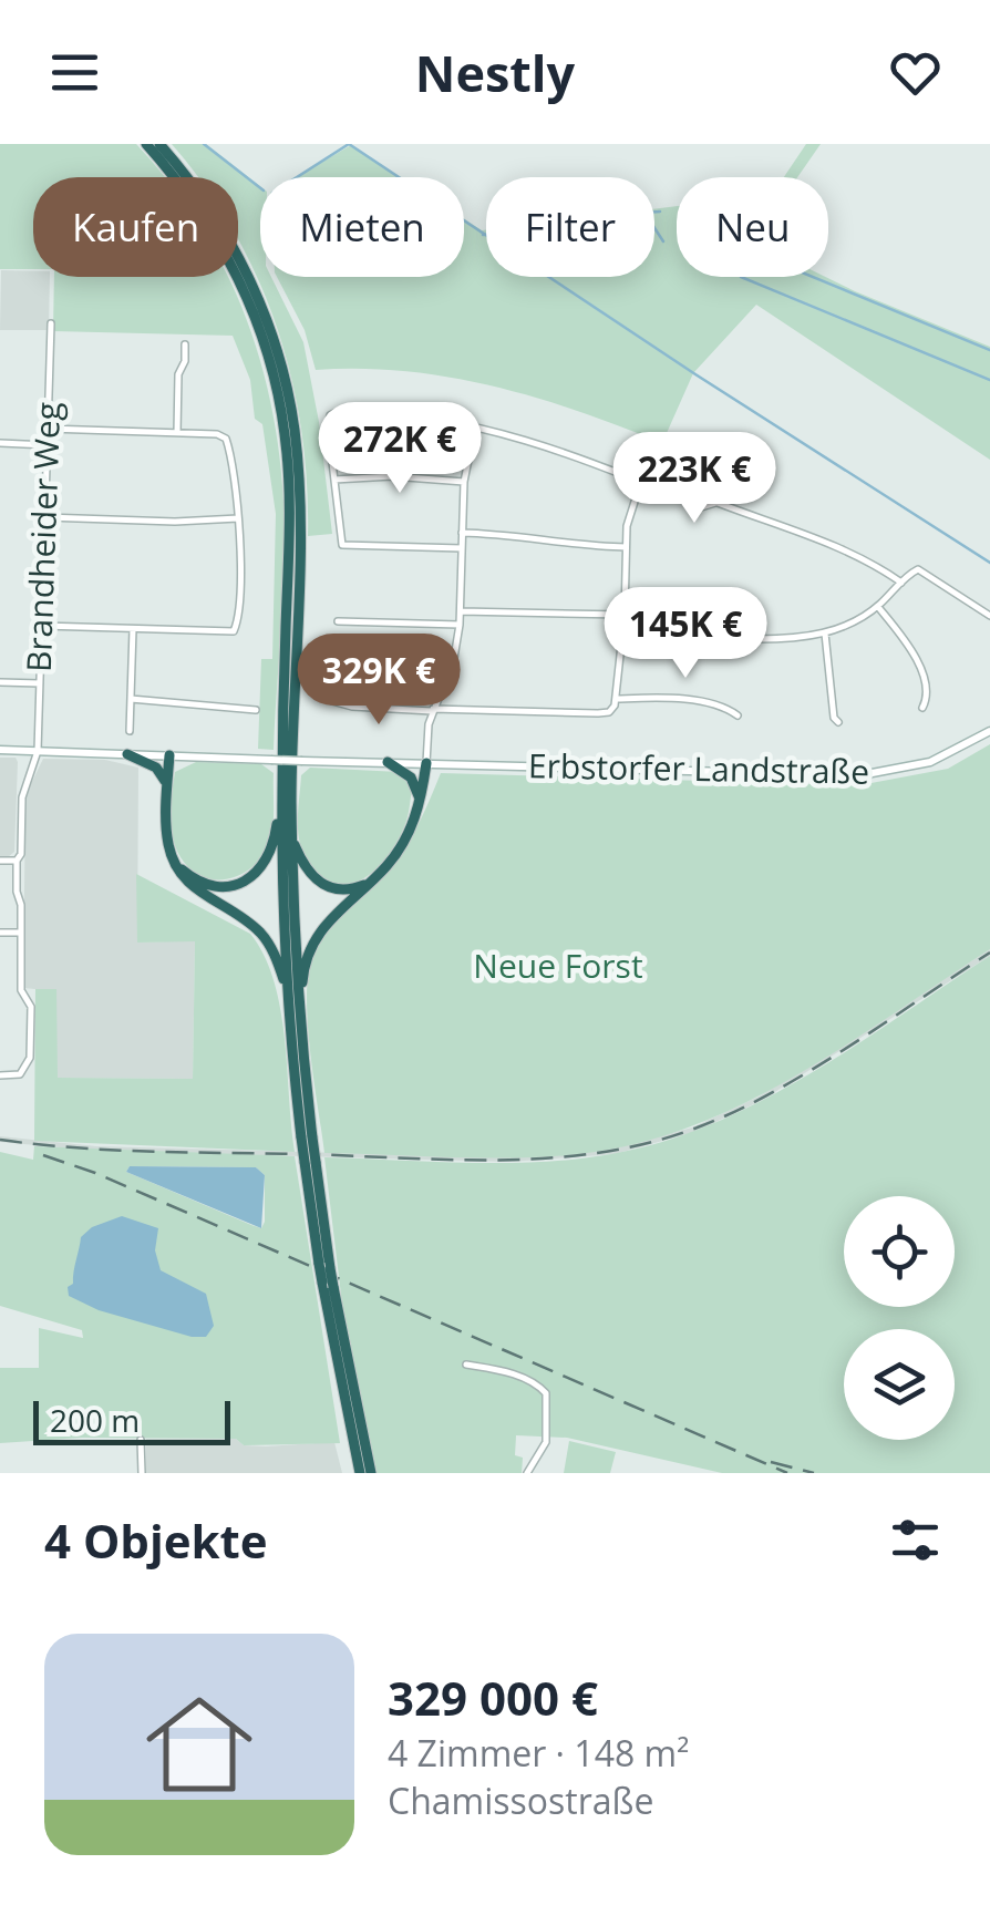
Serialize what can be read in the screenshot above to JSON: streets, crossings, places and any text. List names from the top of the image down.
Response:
{
  "streets": {
    "street": ["Brandheider Weg", "Erbstorfer Landstraße"]
  },
  "crossings": [
    ["Brandheider Weg", "Erbstorfer Landstraße"]
  ],
  "parks": ["Neue Forst"],
  "scale_bar": "200 m",
  "page": {
    "header": "Nestly",
    "chip": [
      "Kaufen",
      "Mieten",
      "Filter",
      "Neu"
    ],
    "price": [
      "272K €",
      "223K €",
      "145K €",
      "329K €"
    ],
    "scale": "200 m",
    "heading": "4 Objekte",
    "list": [
      {
        "name": "329 000 €",
        "note": "4 Zimmer · 148 m² · Chamissostraße"
      }
    ]
  }
}
